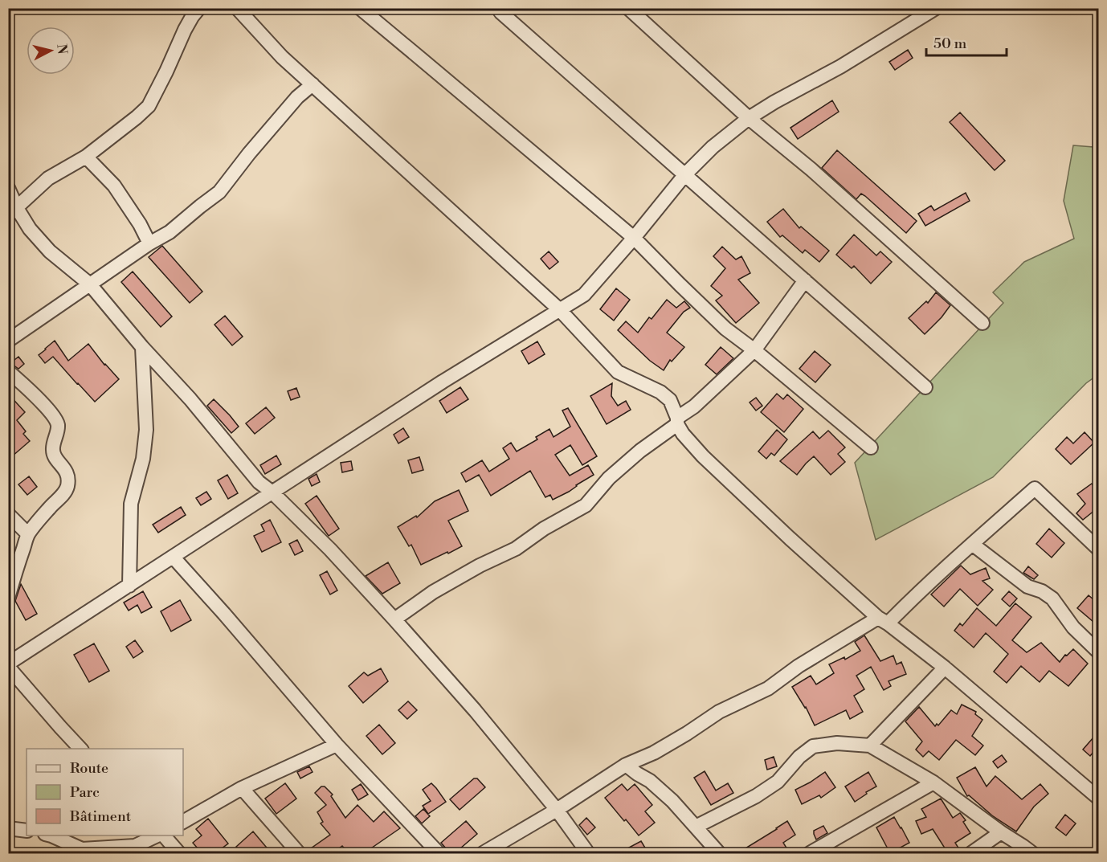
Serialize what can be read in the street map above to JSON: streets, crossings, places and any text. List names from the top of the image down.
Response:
{
  "legend": ["Route", "Parc", "Bâtiment"],
  "scale_bar": "50 m",
  "north": "right"
}
